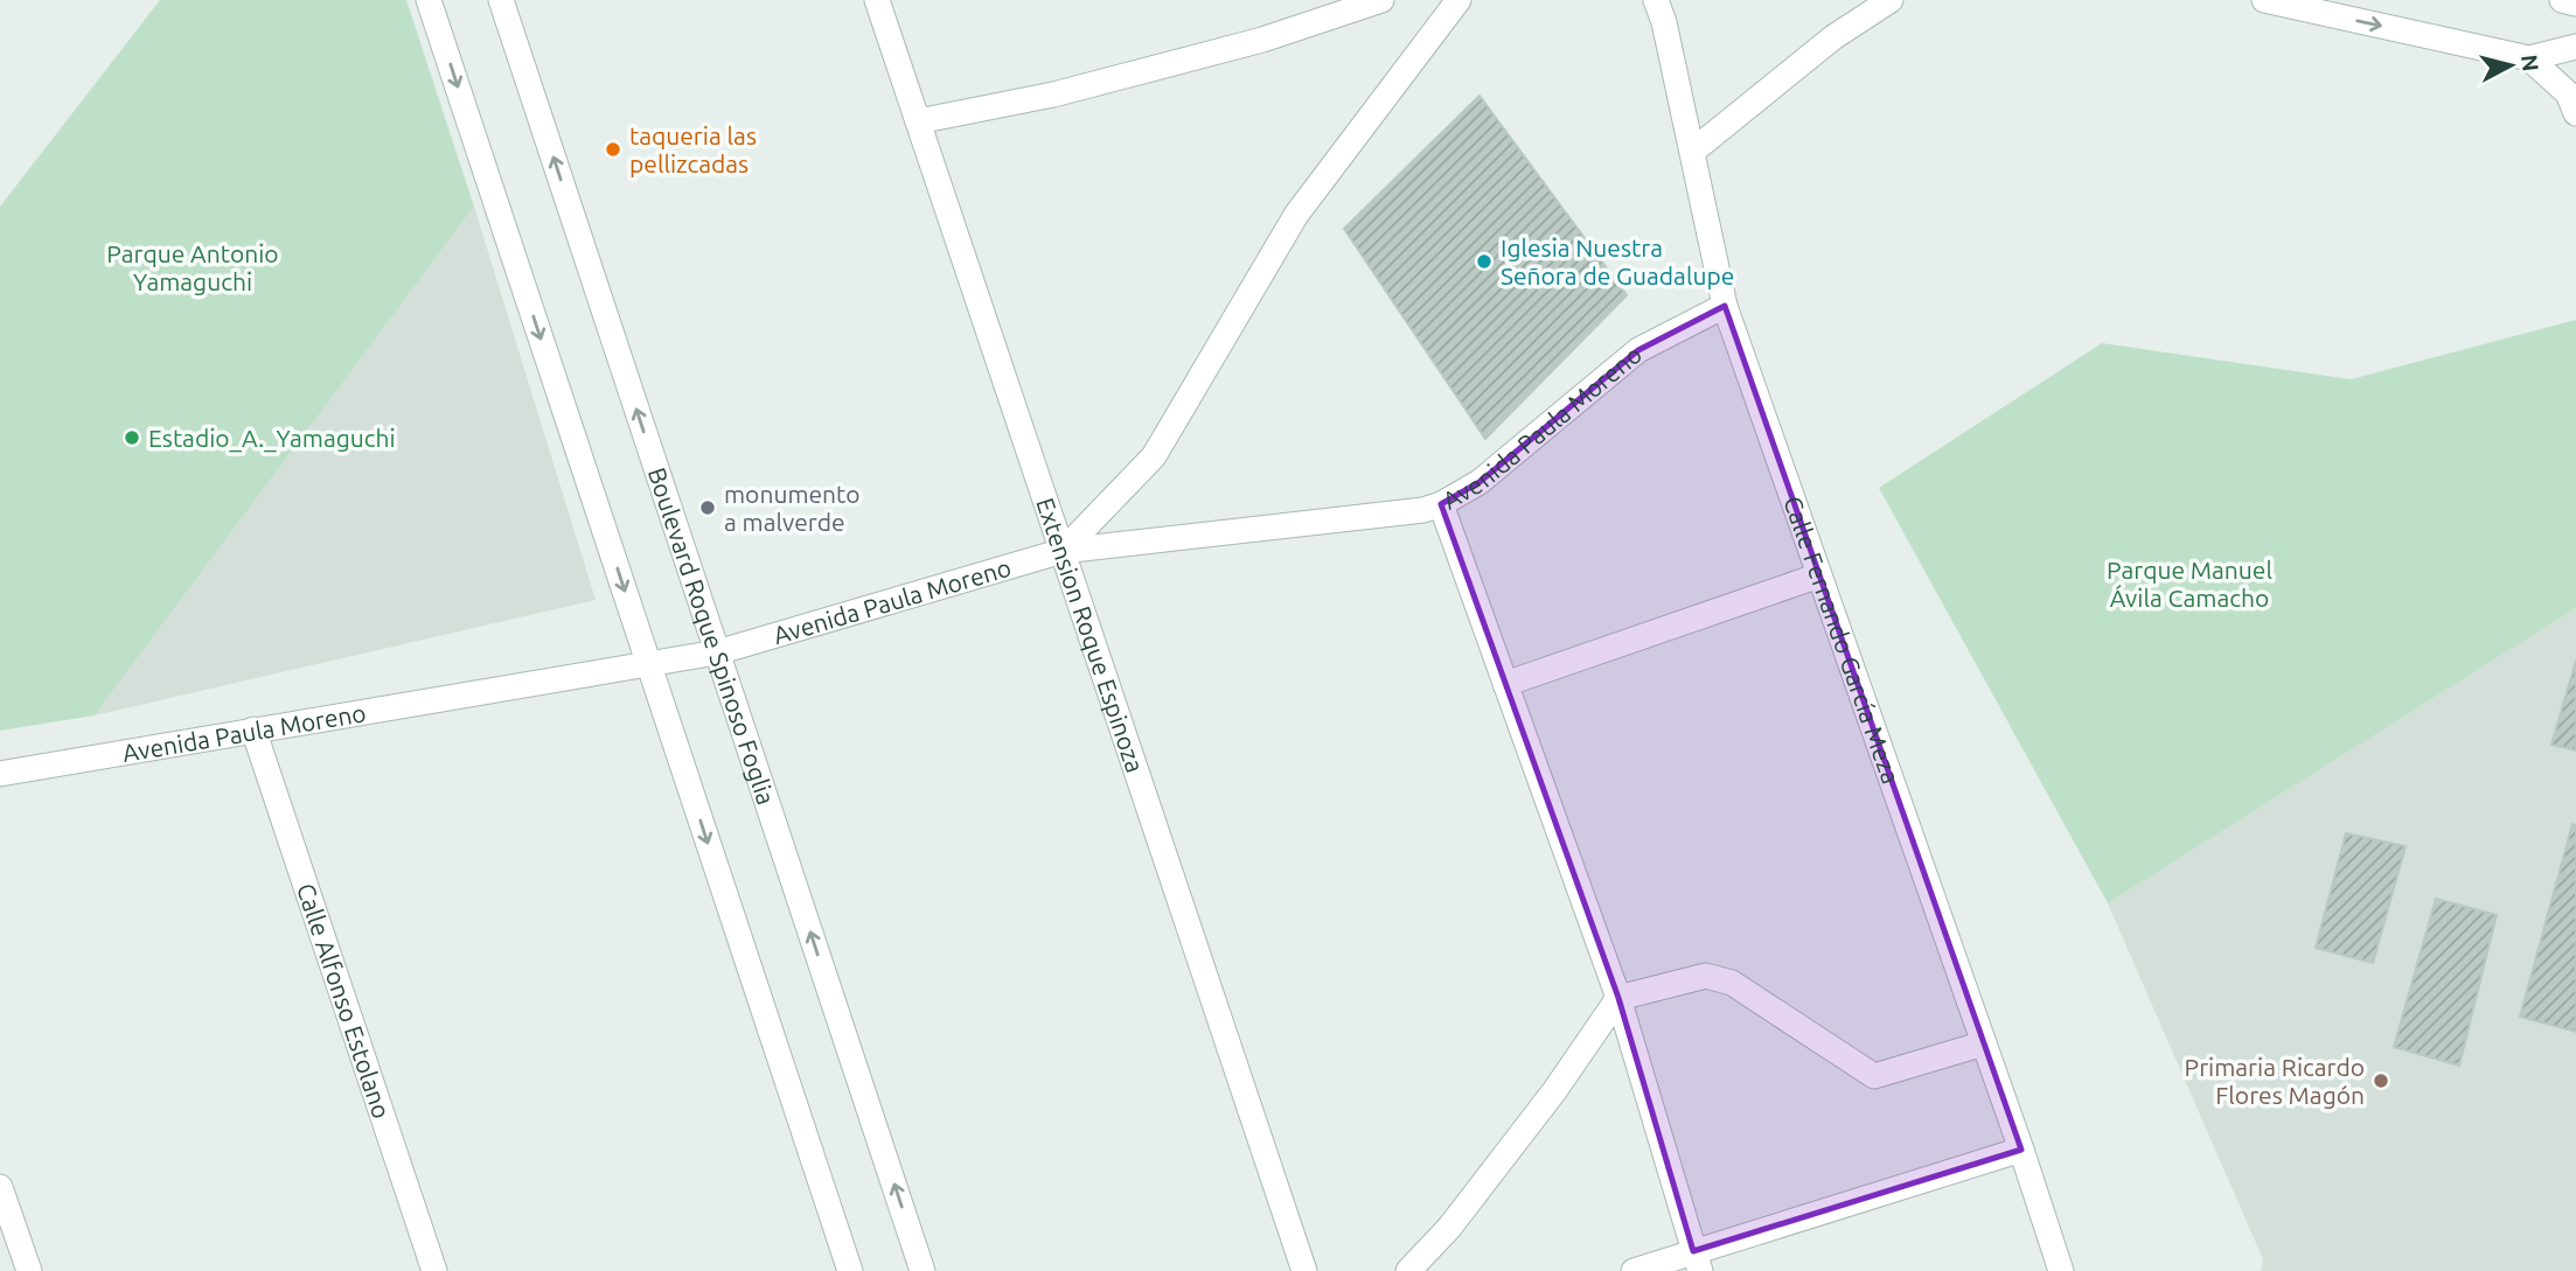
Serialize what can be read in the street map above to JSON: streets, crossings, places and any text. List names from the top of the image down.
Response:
{
  "streets": {
    "street": [
      "Avenida Paula Moreno",
      "Extension Roque Espinoza",
      "Boulevard Roque Spinoso Foglia",
      "Calle Fernando García Meza",
      "Calle Alfonso Estolano"
    ]
  },
  "crossings": [
    ["Avenida Paula Moreno", "Extension Roque Espinoza"],
    ["Avenida Paula Moreno", "Boulevard Roque Spinoso Foglia"],
    ["Avenida Paula Moreno", "Calle Fernando García Meza"],
    ["Avenida Paula Moreno", "Calle Alfonso Estolano"]
  ],
  "parks": ["Parque Antonio Yamaguchi", "Parque Manuel Ávila Camacho"],
  "places": [
    "taqueria las pellizcadas",
    "Iglesia Nuestra Señora de Guadalupe",
    "Estadio_A._Yamaguchi",
    "monumento a malverde",
    "Primaria Ricardo Flores Magón"
  ],
  "north": "right"
}
